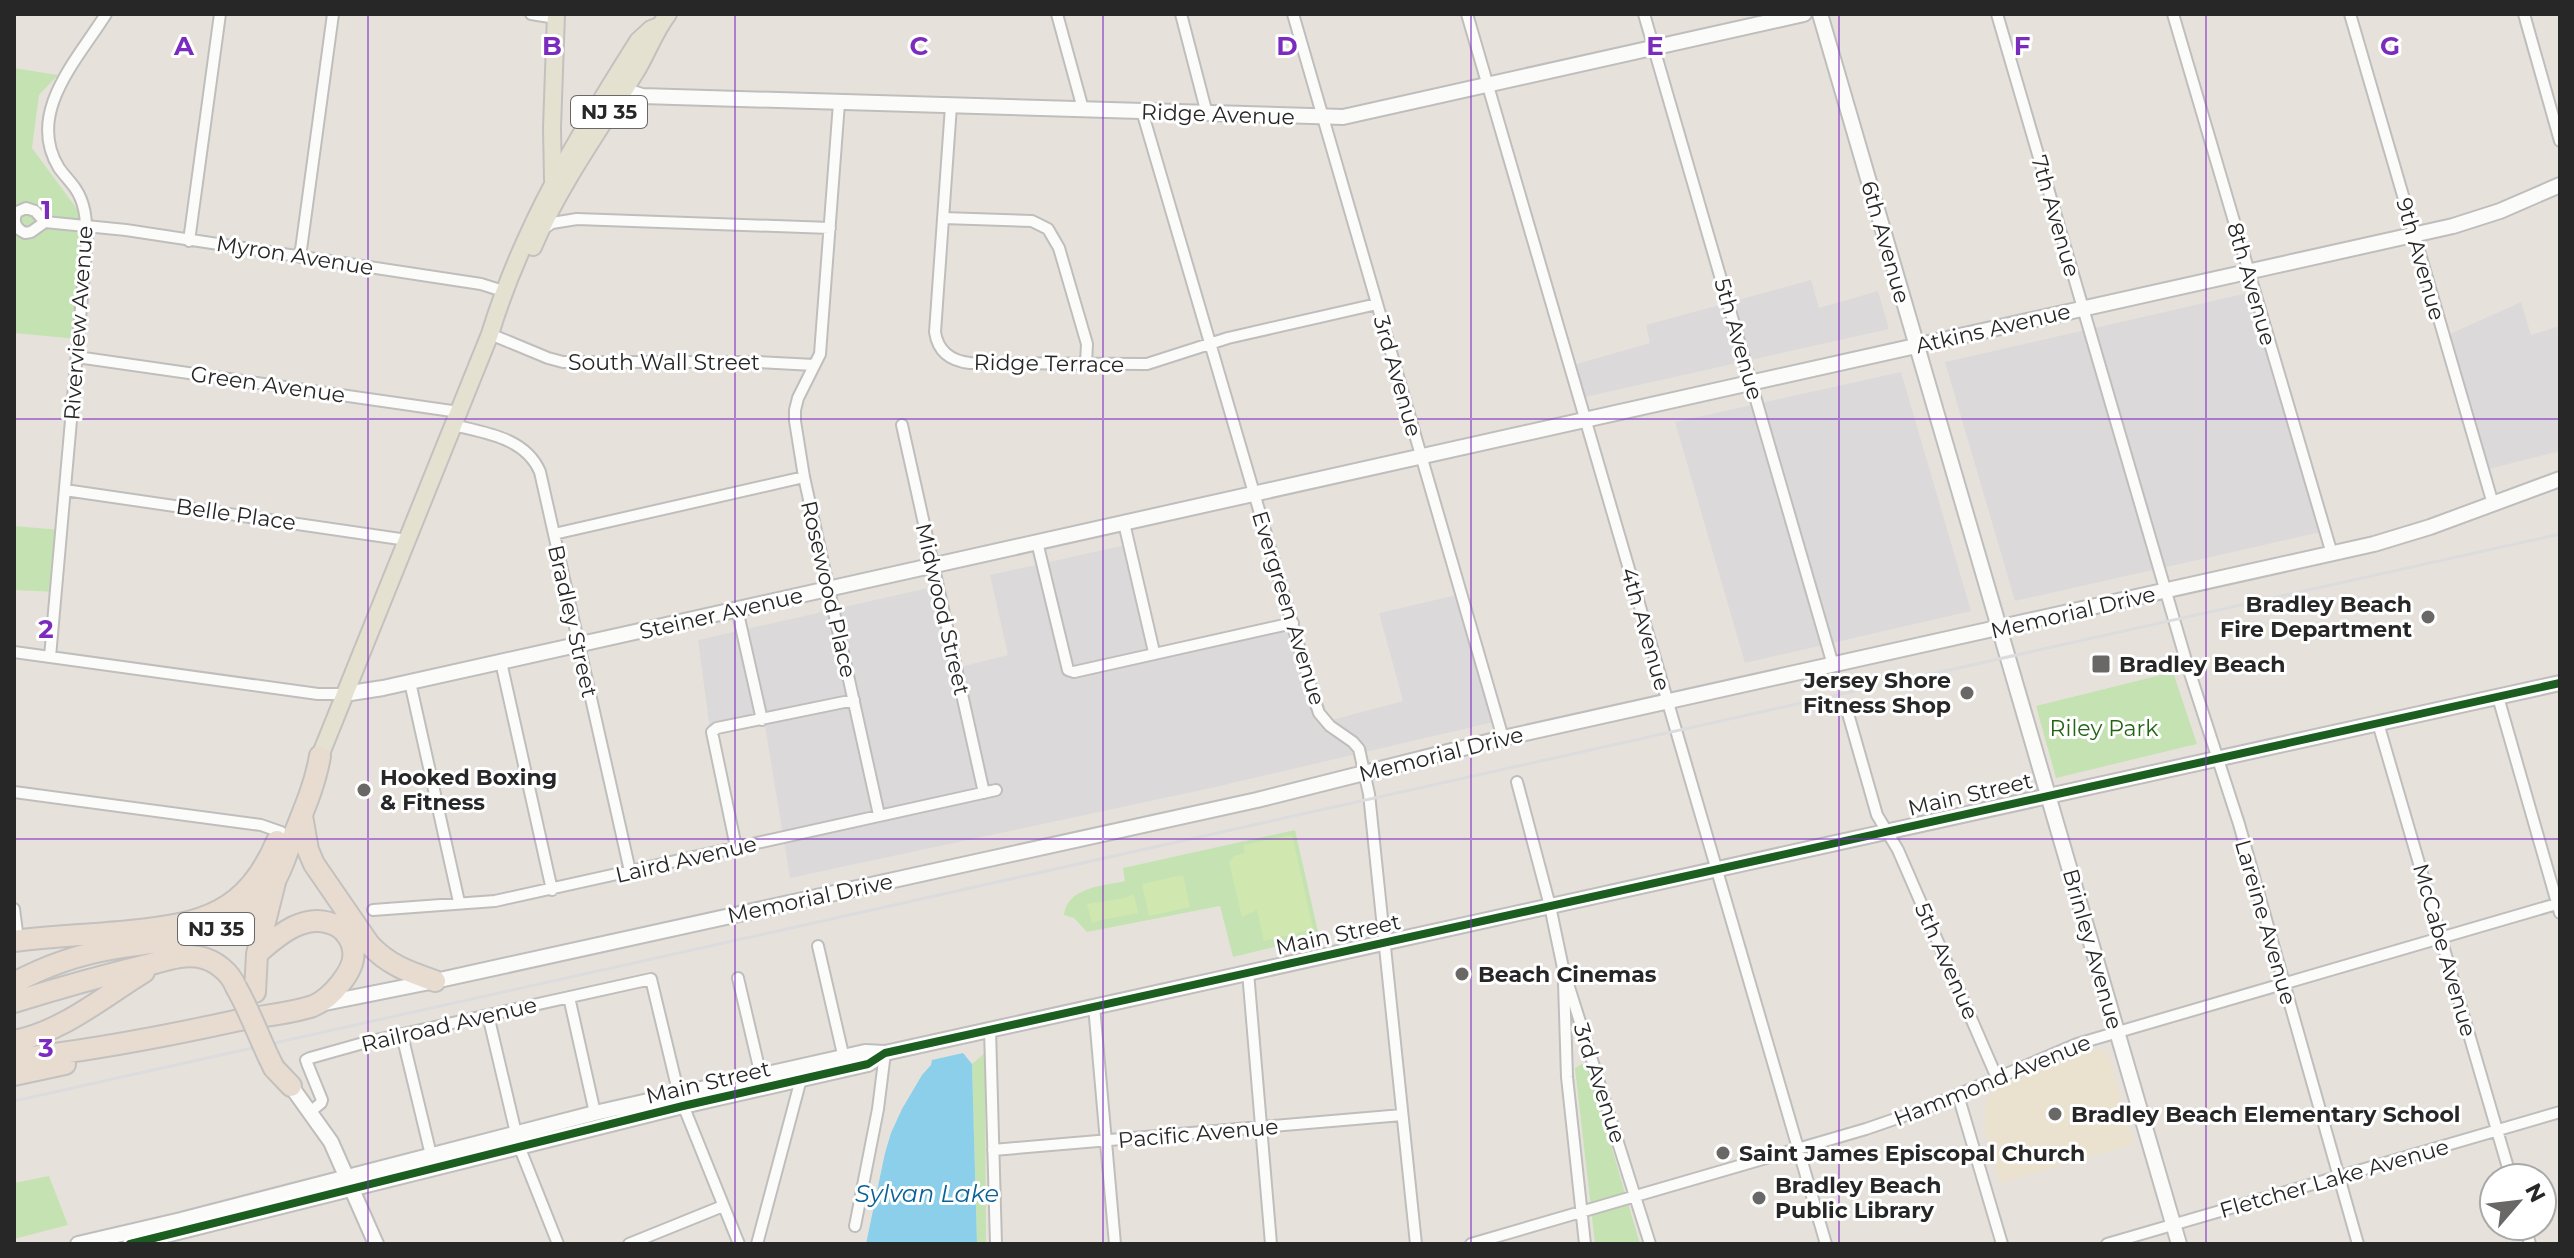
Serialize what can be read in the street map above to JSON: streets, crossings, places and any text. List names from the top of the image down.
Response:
{
  "streets": {
    "highway": ["NJ 35"],
    "street": [
      "Ridge Avenue",
      "7th Avenue",
      "6th Avenue",
      "Myron Avenue",
      "9th Avenue",
      "8th Avenue",
      "Riverview Avenue",
      "Atkins Avenue",
      "5th Avenue",
      "South Wall Street",
      "Ridge Terrace",
      "3rd Avenue",
      "Green Avenue",
      "Belle Place",
      "Rosewood Place",
      "Evergreen Avenue",
      "Midwood Street",
      "Memorial Drive",
      "Steiner Avenue",
      "Bradley Street",
      "4th Avenue",
      "Main Street",
      "Laird Avenue",
      "Lareine Avenue",
      "Brinley Avenue",
      "McCabe Avenue",
      "Railroad Avenue",
      "Hammond Avenue",
      "Pacific Avenue",
      "Fletcher Lake Avenue"
    ]
  },
  "crossings": [
    ["NJ 35", "Ridge Avenue"],
    ["NJ 35", "Myron Avenue"],
    ["NJ 35", "South Wall Street"],
    ["NJ 35", "Green Avenue"],
    ["NJ 35", "Belle Place"],
    ["NJ 35", "Steiner Avenue"],
    ["NJ 35", "Bradley Street"],
    ["Ridge Avenue", "5th Avenue"],
    ["Ridge Avenue", "Ridge Terrace"],
    ["Ridge Avenue", "3rd Avenue"],
    ["Ridge Avenue", "Evergreen Avenue"],
    ["Ridge Avenue", "4th Avenue"],
    ["7th Avenue", "Atkins Avenue"],
    ["7th Avenue", "Memorial Drive"],
    ["7th Avenue", "Lareine Avenue"],
    ["6th Avenue", "Atkins Avenue"],
    ["6th Avenue", "Memorial Drive"],
    ["6th Avenue", "Brinley Avenue"],
    ["Myron Avenue", "Riverview Avenue"],
    ["9th Avenue", "Atkins Avenue"],
    ["9th Avenue", "Memorial Drive"],
    ["8th Avenue", "Atkins Avenue"],
    ["8th Avenue", "Memorial Drive"],
    ["Riverview Avenue", "Green Avenue"],
    ["Riverview Avenue", "Belle Place"],
    ["Riverview Avenue", "Steiner Avenue"],
    ["Atkins Avenue", "5th Avenue"],
    ["Atkins Avenue", "3rd Avenue"],
    ["Atkins Avenue", "Steiner Avenue"],
    ["Atkins Avenue", "4th Avenue"],
    ["5th Avenue", "Memorial Drive"],
    ["5th Avenue", "Main Street"],
    ["5th Avenue", "Hammond Avenue"],
    ["South Wall Street", "Rosewood Place"],
    ["Ridge Terrace", "3rd Avenue"],
    ["Ridge Terrace", "Evergreen Avenue"],
    ["3rd Avenue", "Memorial Drive"],
    ["3rd Avenue", "Steiner Avenue"],
    ["3rd Avenue", "Main Street"],
    ["3rd Avenue", "Hammond Avenue"],
    ["Green Avenue", "Bradley Street"],
    ["Rosewood Place", "Steiner Avenue"],
    ["Rosewood Place", "Laird Avenue"],
    ["Evergreen Avenue", "Memorial Drive"],
    ["Evergreen Avenue", "Steiner Avenue"],
    ["Evergreen Avenue", "Main Street"],
    ["Evergreen Avenue", "Pacific Avenue"],
    ["Midwood Street", "Steiner Avenue"],
    ["Midwood Street", "Laird Avenue"],
    ["Memorial Drive", "4th Avenue"],
    ["Memorial Drive", "Lareine Avenue"],
    ["Steiner Avenue", "Bradley Street"],
    ["Bradley Street", "Laird Avenue"],
    ["4th Avenue", "Main Street"],
    ["4th Avenue", "Hammond Avenue"],
    ["Main Street", "Lareine Avenue"],
    ["Main Street", "Brinley Avenue"],
    ["Main Street", "McCabe Avenue"],
    ["Main Street", "Railroad Avenue"],
    ["Lareine Avenue", "Hammond Avenue"],
    ["Lareine Avenue", "Fletcher Lake Avenue"],
    ["Brinley Avenue", "Hammond Avenue"],
    ["Brinley Avenue", "Fletcher Lake Avenue"],
    ["McCabe Avenue", "Hammond Avenue"],
    ["McCabe Avenue", "Fletcher Lake Avenue"]
  ],
  "water": ["Sylvan Lake"],
  "parks": ["Riley Park"],
  "places": {
    "other": [
      "Bradley Beach Fire Department",
      "Jersey Shore Fitness Shop",
      "Hooked Boxing & Fitness",
      "Beach Cinemas",
      "Bradley Beach Elementary School",
      "Saint James Episcopal Church",
      "Bradley Beach Public Library"
    ],
    "transit": ["Bradley Beach"]
  },
  "north": "top right",
  "grid": {
    "columns": [
      "A",
      "B",
      "C",
      "D",
      "E",
      "F",
      "G"
    ],
    "rows": ["1", "2", "3"]
  }
}
